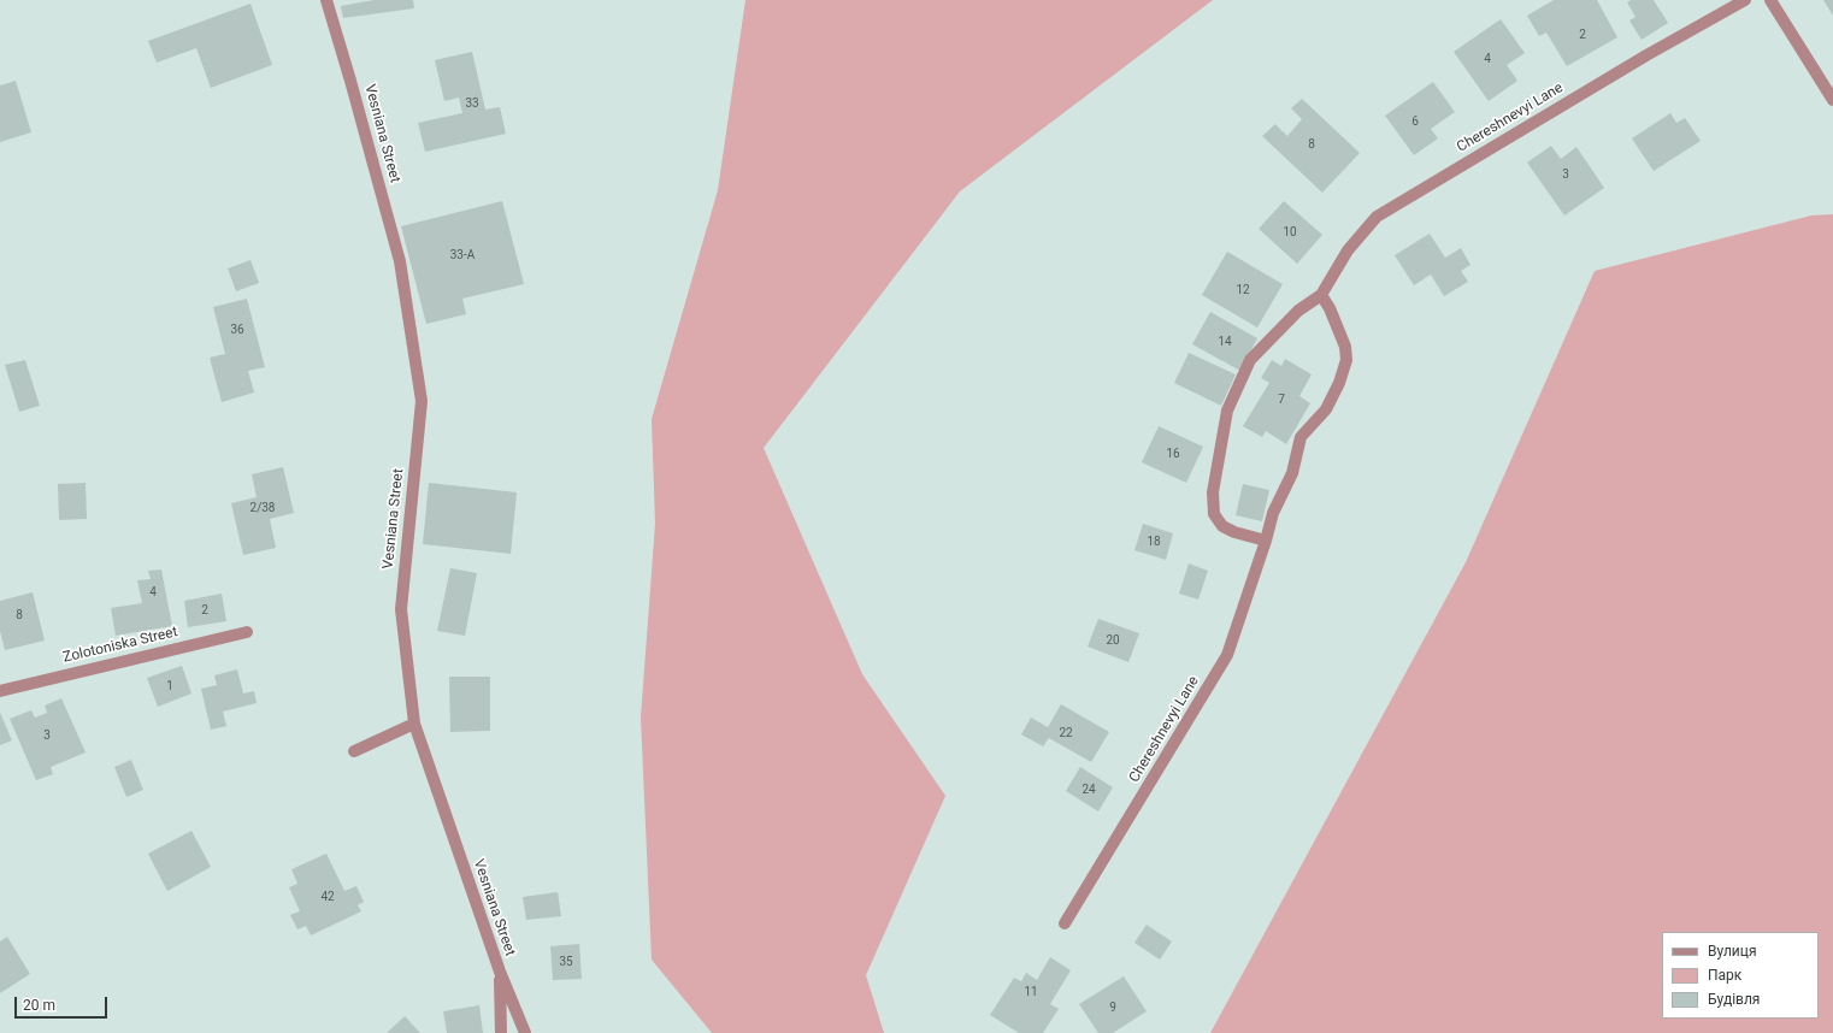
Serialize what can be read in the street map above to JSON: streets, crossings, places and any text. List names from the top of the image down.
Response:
{
  "streets": {
    "street": ["Chereshnevyi Lane", "Vesniana Street", "Zolotoniska Street"]
  },
  "house_numbers": [
    "2",
    "4",
    "33",
    "6",
    "8",
    "3",
    "10",
    "33-А",
    "12",
    "36",
    "14",
    "7",
    "16",
    "2/38",
    "18",
    "4",
    "2",
    "8",
    "20",
    "1",
    "22",
    "3",
    "24",
    "42",
    "35",
    "11",
    "9"
  ],
  "legend": ["Вулиця", "Парк", "Будівля"],
  "scale_bar": "20 m"
}
